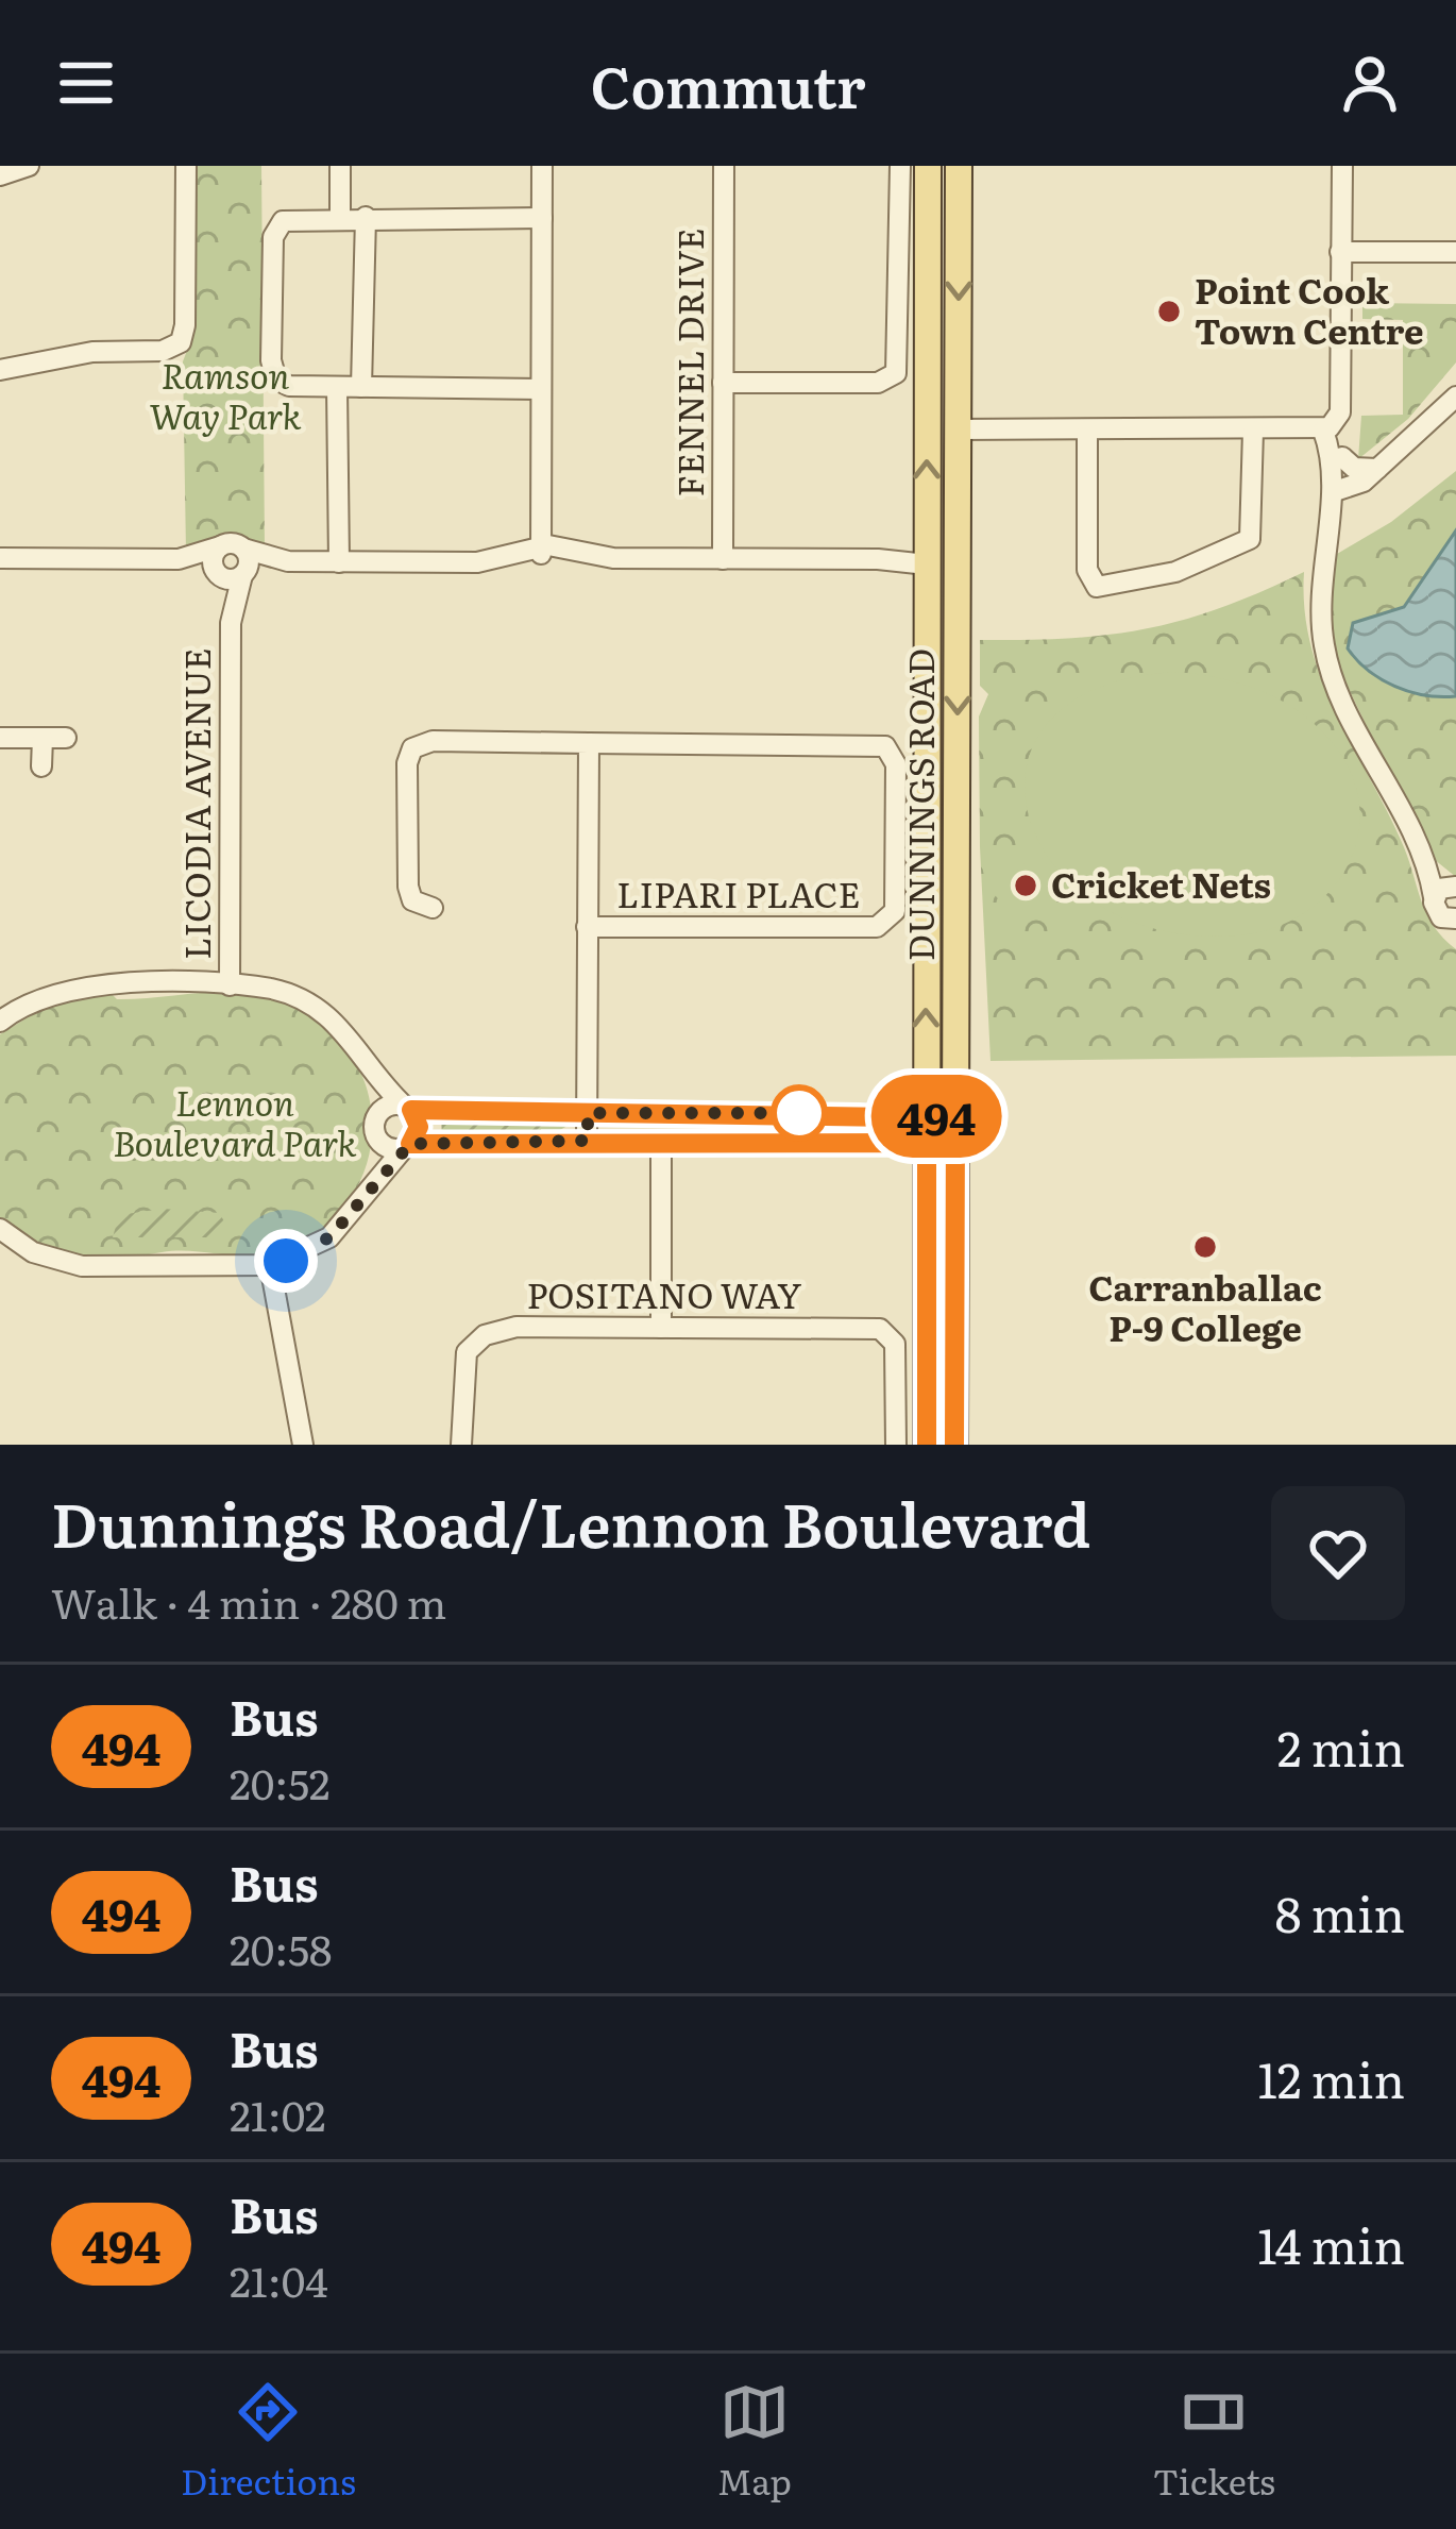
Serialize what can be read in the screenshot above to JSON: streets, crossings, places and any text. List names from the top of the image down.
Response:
{
  "streets": {
    "main road": ["DUNNINGS ROAD"],
    "street": [
      "FENNEL DRIVE",
      "LICODIA AVENUE",
      "LIPARI PLACE",
      "POSITANO WAY"
    ]
  },
  "parks": ["Ramson Way Park", "Lennon Boulevard Park"],
  "places": ["Point Cook Town Centre", "Cricket Nets", "Carranballac P-9 College"],
  "lines": ["bus line 494"],
  "page": {
    "header": "Commutr",
    "on_map": "494",
    "heading": ["Dunnings Road/Lennon Boulevard", "Walk · 4 min · 280 m"],
    "list": [
      {
        "mark": "494",
        "name": "Bus",
        "note": "20:52",
        "value": "2 min"
      },
      {
        "mark": "494",
        "name": "Bus",
        "note": "20:58",
        "value": "8 min"
      },
      {
        "mark": "494",
        "name": "Bus",
        "note": "21:02",
        "value": "12 min"
      },
      {
        "mark": "494",
        "name": "Bus",
        "note": "21:04",
        "value": "14 min"
      }
    ],
    "tabs": ["Directions", "Map", "Tickets"]
  }
}
